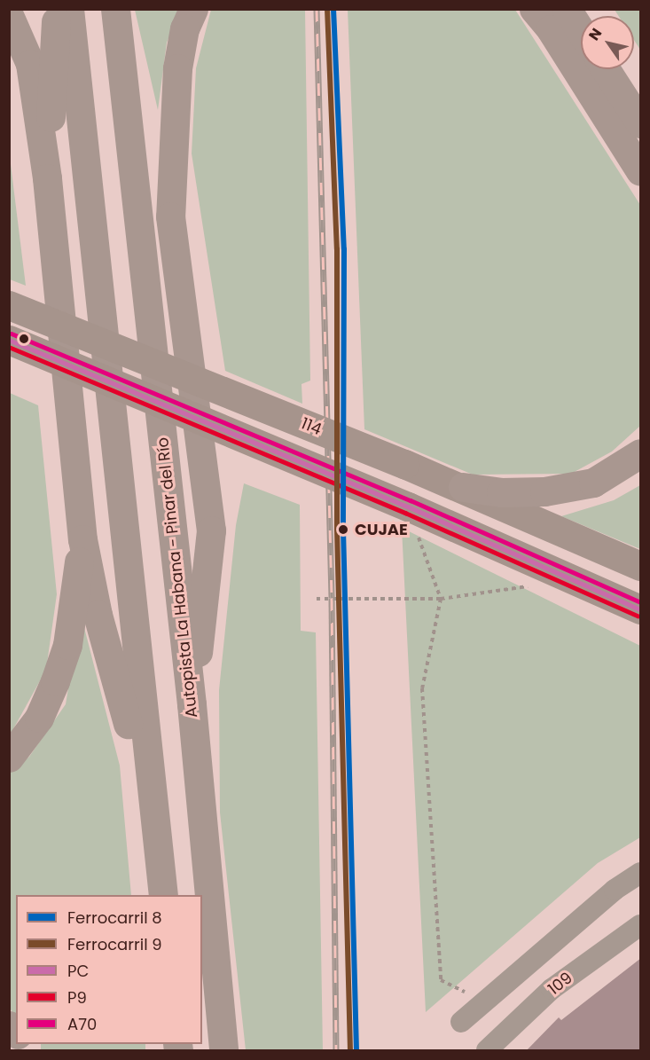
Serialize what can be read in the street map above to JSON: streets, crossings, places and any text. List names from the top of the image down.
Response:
{
  "streets": {
    "highway": ["114", "Autopista La Habana - Pinar del Río"],
    "street": ["109"]
  },
  "places": ["CUJAE"],
  "lines": [
    "rail line 8",
    "rail line 9",
    "transit line A70",
    "transit line PC",
    "transit line P9"
  ],
  "legend": [
    "Ferrocarril 8",
    "Ferrocarril 9",
    "PC",
    "P9",
    "A70"
  ],
  "north": "top left"
}
